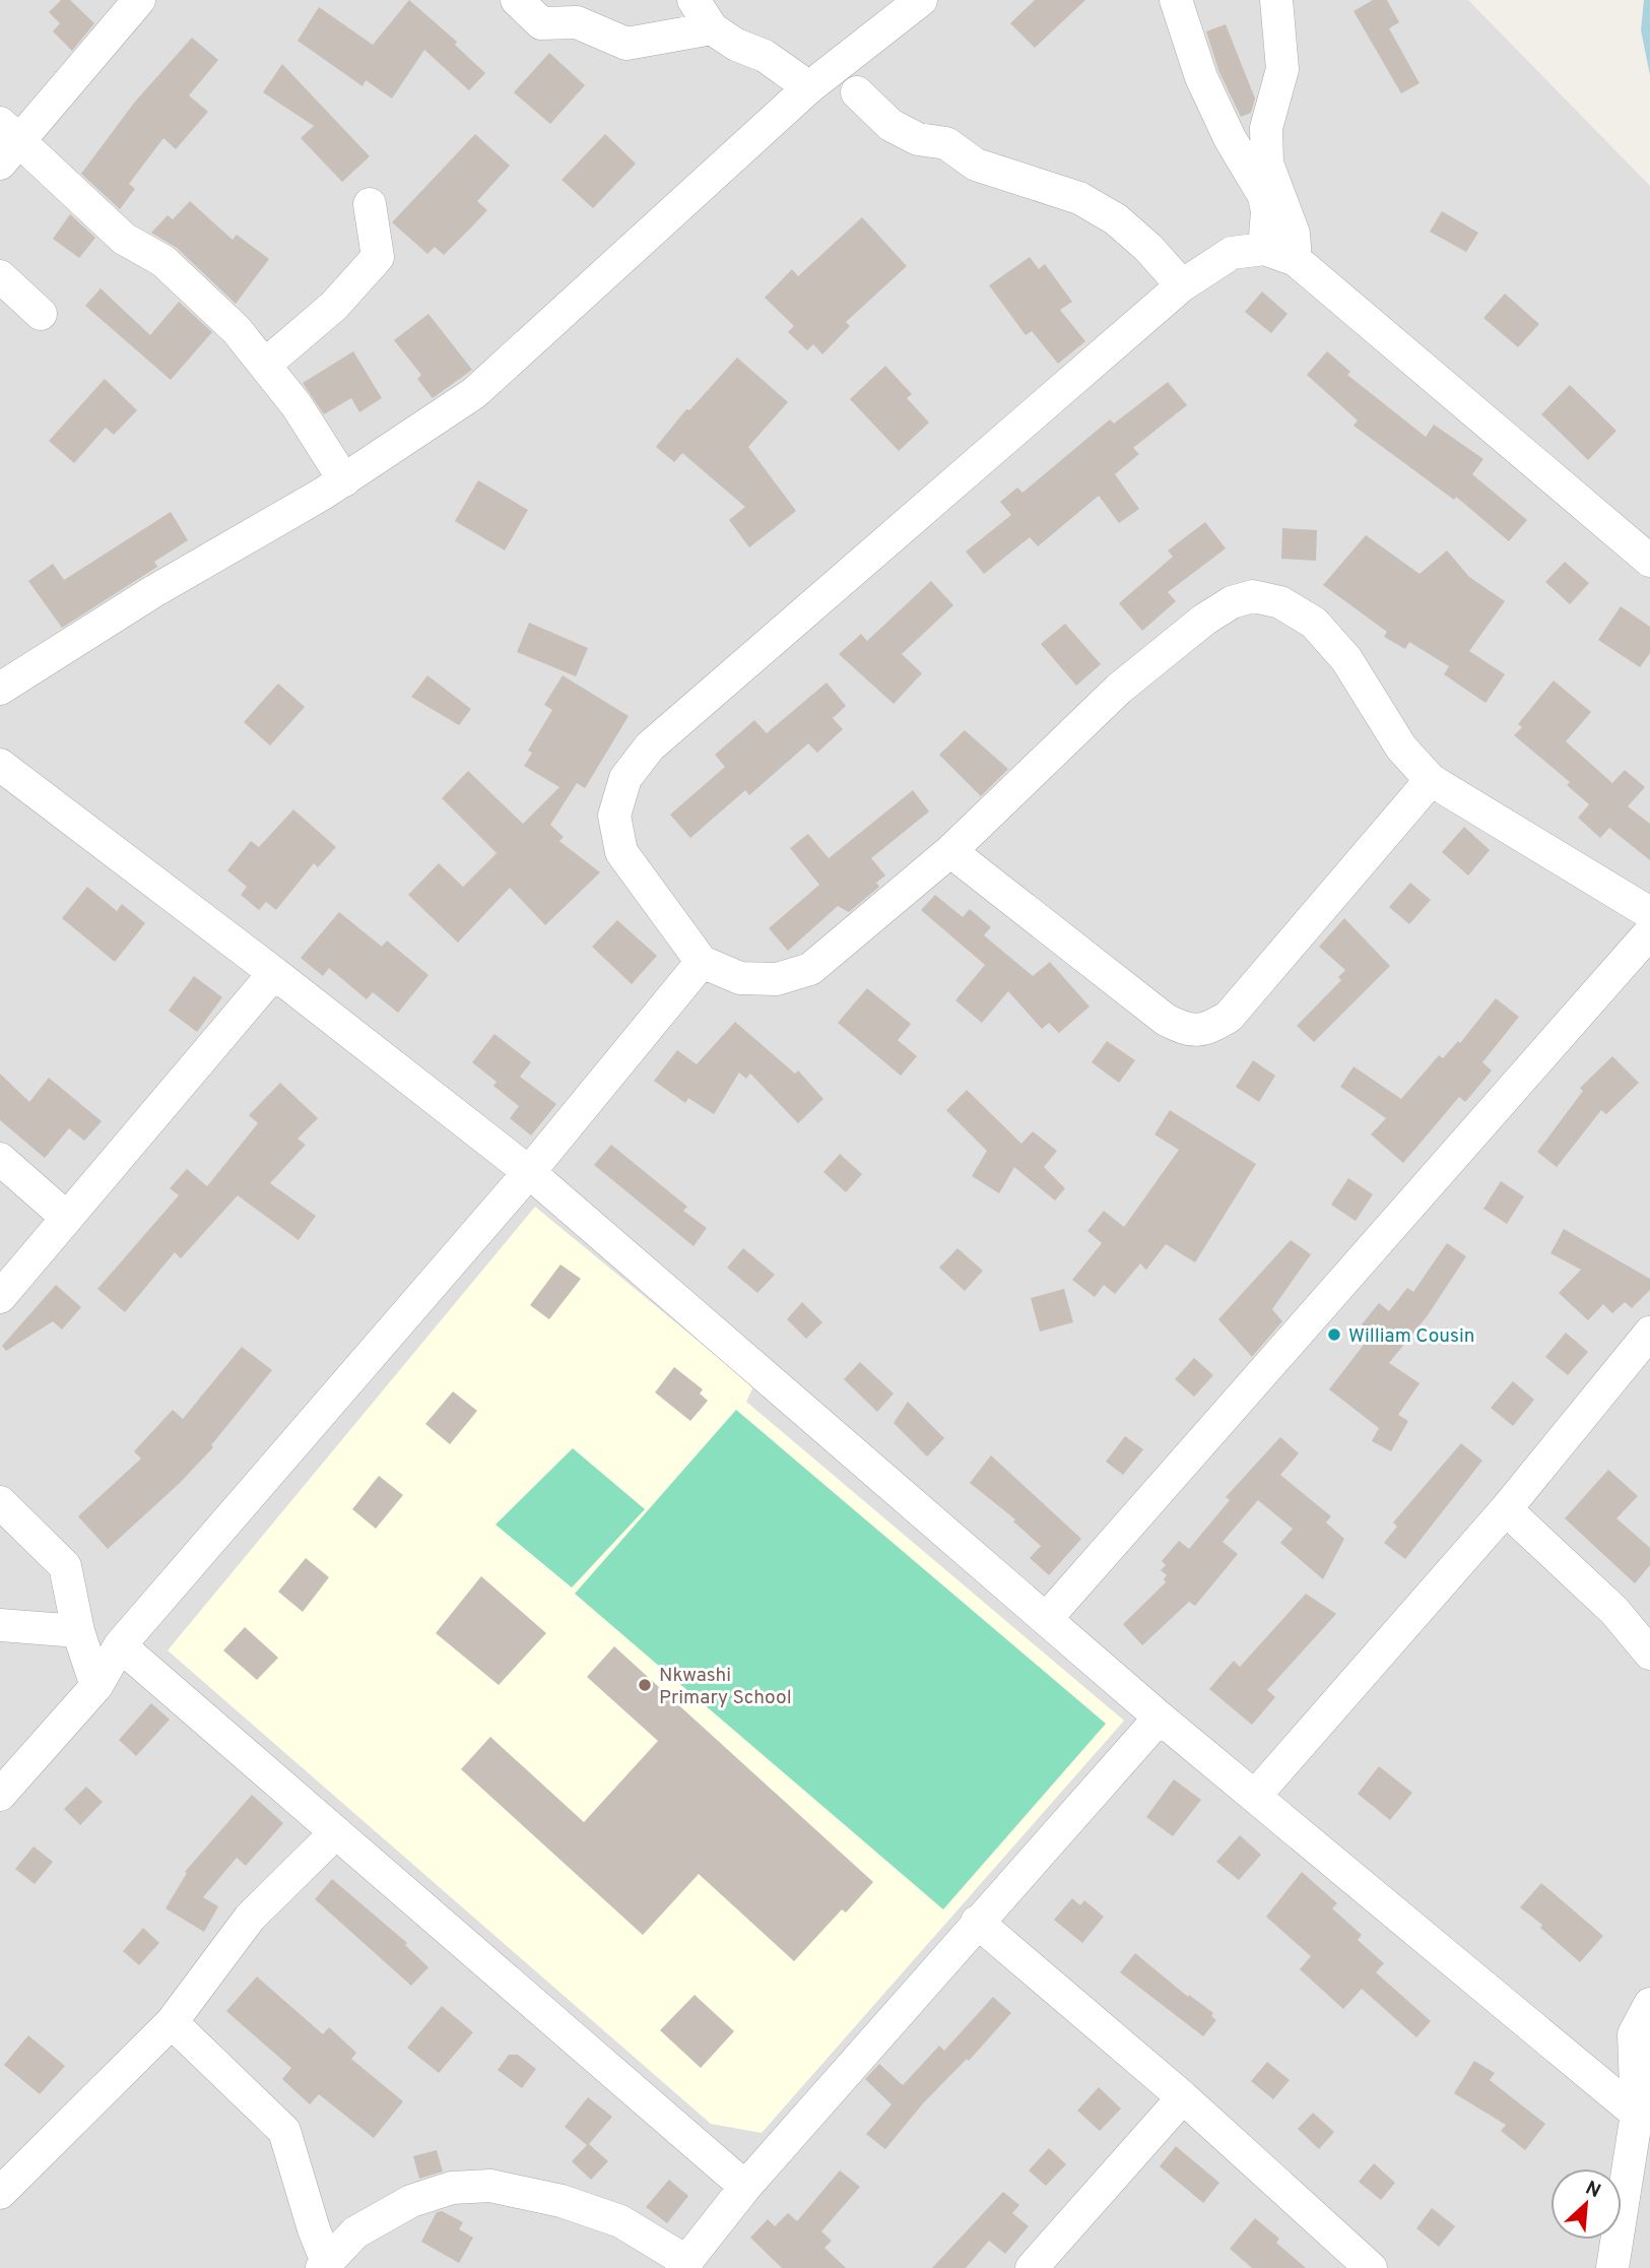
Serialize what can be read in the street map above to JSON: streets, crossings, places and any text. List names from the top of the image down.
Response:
{
  "places": ["William Cousin", "Nkwashi Primary School"],
  "north": "top right"
}
